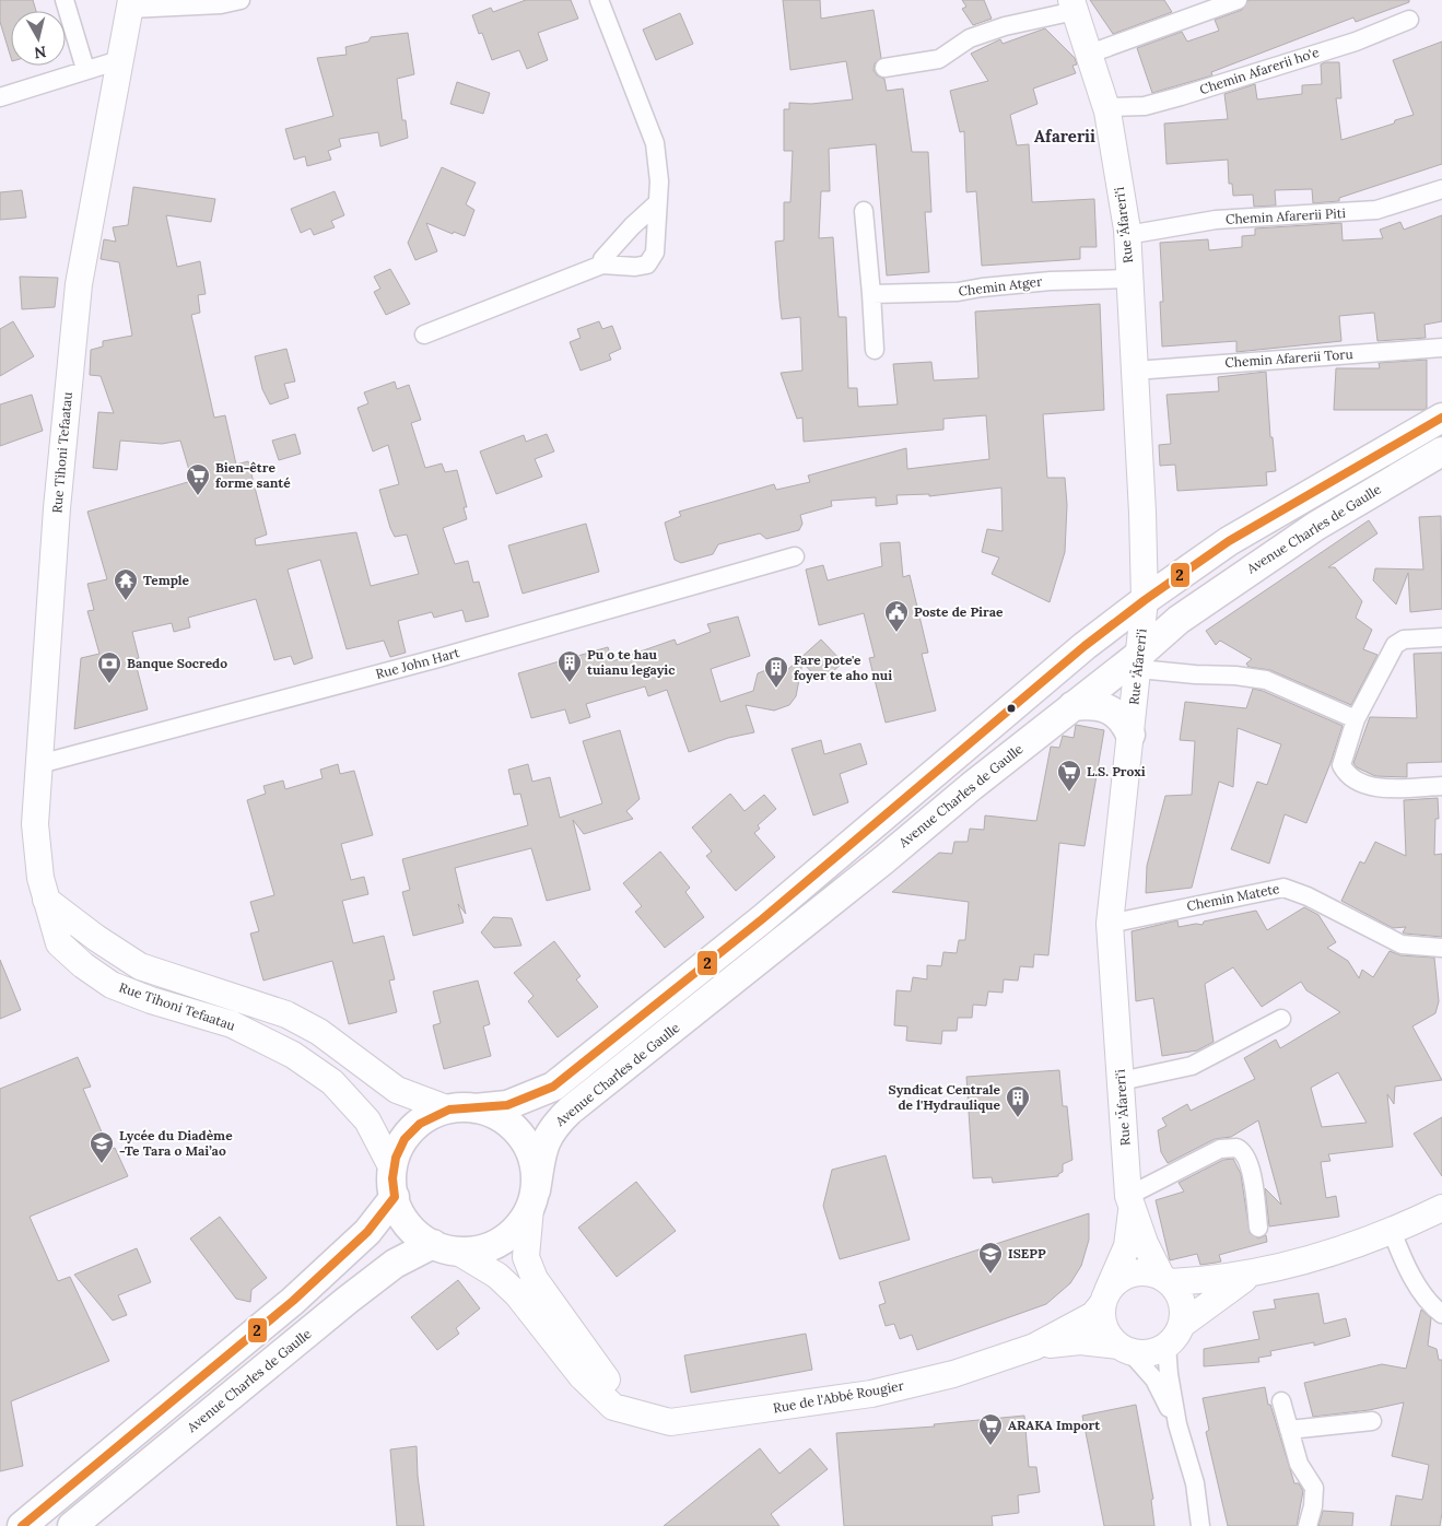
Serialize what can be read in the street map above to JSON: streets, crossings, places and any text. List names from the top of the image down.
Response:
{
  "streets": {
    "main road": [
      "Rue 'Āfareri'i",
      "Rue Tihoni Tefaatau",
      "Avenue Charles de Gaulle",
      "Rue de l'Abbé Rougier"
    ],
    "street": [
      "Chemin Afarerii ho'e",
      "Chemin Afarerii Piti",
      "Chemin Atger",
      "Chemin Afarerii Toru",
      "Rue John Hart",
      "Chemin Matete"
    ]
  },
  "crossings": [
    ["Chemin Afarerii ho'e", "Rue 'Āfareri'i"],
    ["Chemin Afarerii Piti", "Rue 'Āfareri'i"],
    ["Rue 'Āfareri'i", "Chemin Atger"],
    ["Rue 'Āfareri'i", "Chemin Afarerii Toru"],
    ["Rue 'Āfareri'i", "Avenue Charles de Gaulle"],
    ["Rue 'Āfareri'i", "Chemin Matete"],
    ["Rue 'Āfareri'i", "Rue de l'Abbé Rougier"],
    ["Rue Tihoni Tefaatau", "Avenue Charles de Gaulle"],
    ["Rue Tihoni Tefaatau", "Rue John Hart"],
    ["Rue Tihoni Tefaatau", "Rue de l'Abbé Rougier"],
    ["Avenue Charles de Gaulle", "Rue de l'Abbé Rougier"]
  ],
  "districts": ["Afarerii"],
  "places": {
    "supermarket": ["Bien-être forme santé", "L.S. Proxi", "ARAKA Import"],
    "temple": ["Temple"],
    "public building": ["Poste de Pirae"],
    "building": ["Pu o te hau tuianu legayic", "Fare pote'e foyer te aho nui", "Syndicat Centrale de l'Hydraulique"],
    "bank": ["Banque Socredo"],
    "school or university": ["Lycée du Diadème -Te Tara o Mai’ao", "ISEPP"]
  },
  "lines": ["transit line 2"],
  "north": "bottom"
}
